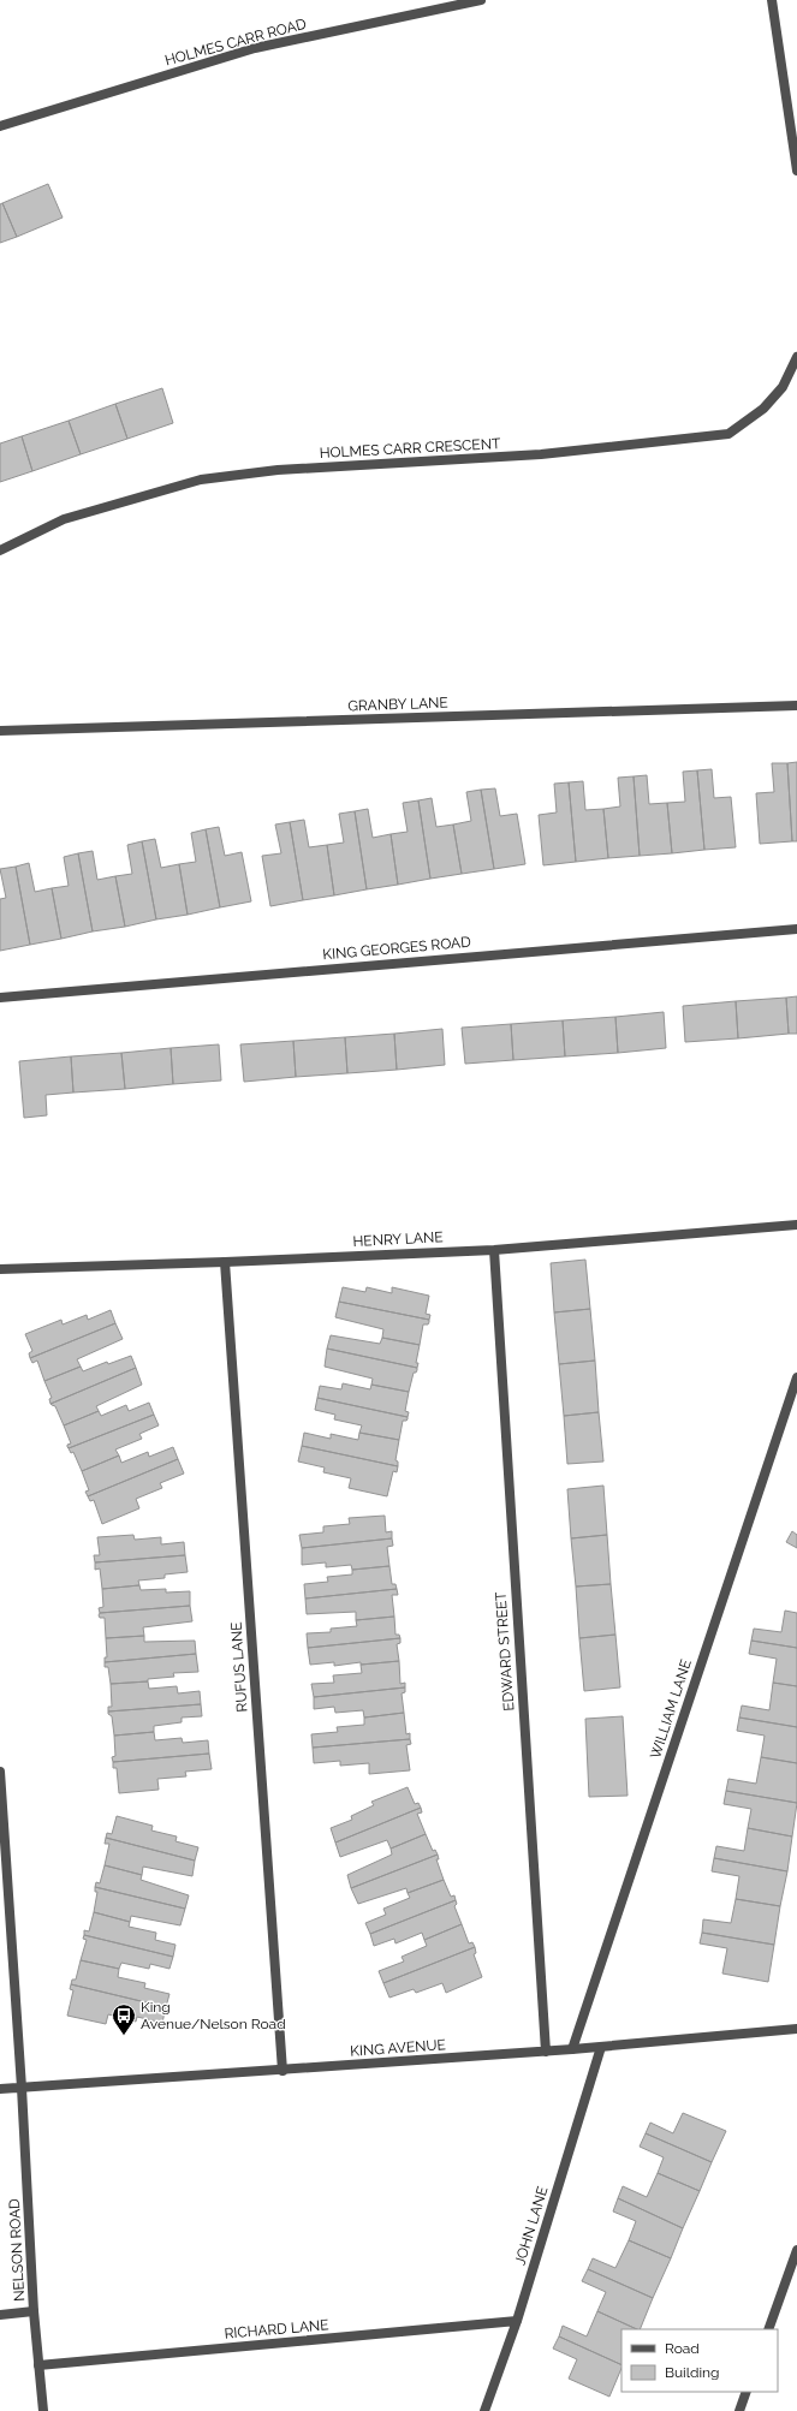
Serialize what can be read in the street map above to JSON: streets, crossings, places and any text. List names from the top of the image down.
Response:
{
  "streets": {
    "street": [
      "HOLMES CARR ROAD",
      "HOLMES CARR CRESCENT",
      "GRANBY LANE",
      "KING GEORGES ROAD",
      "HENRY LANE",
      "EDWARD STREET",
      "RUFUS LANE",
      "WILLIAM LANE",
      "KING AVENUE",
      "JOHN LANE",
      "NELSON ROAD",
      "RICHARD LANE"
    ]
  },
  "crossings": [
    ["HENRY LANE", "EDWARD STREET"],
    ["HENRY LANE", "RUFUS LANE"],
    ["EDWARD STREET", "KING AVENUE"],
    ["RUFUS LANE", "KING AVENUE"],
    ["WILLIAM LANE", "KING AVENUE"],
    ["KING AVENUE", "JOHN LANE"],
    ["KING AVENUE", "NELSON ROAD"],
    ["JOHN LANE", "RICHARD LANE"],
    ["NELSON ROAD", "RICHARD LANE"]
  ],
  "places": {
    "bus stop": ["King Avenue/Nelson Road"]
  },
  "legend": ["Road", "Building"]
}
